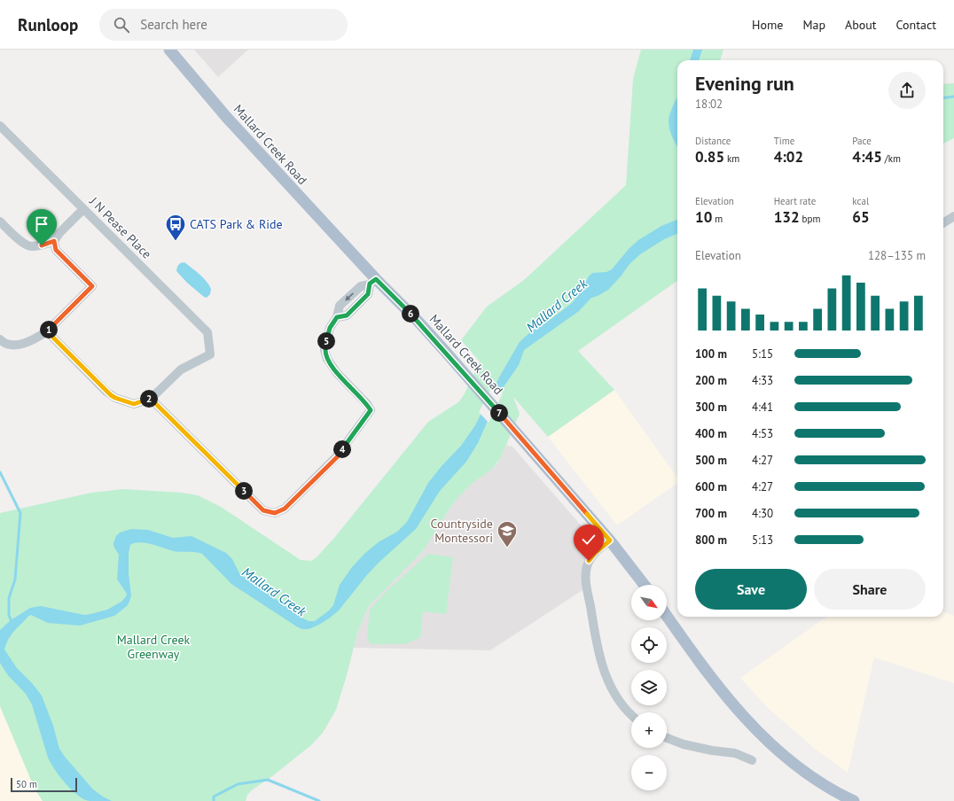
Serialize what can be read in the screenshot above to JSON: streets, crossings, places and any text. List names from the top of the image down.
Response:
{
  "streets": {
    "main road": ["Mallard Creek Road"],
    "street": ["J N Pease Place"]
  },
  "water": ["Mallard Creek"],
  "parks": ["Mallard Creek Greenway"],
  "places": {
    "bus stop": ["CATS Park & Ride"],
    "school or university": ["Countryside Montessori"]
  },
  "scale_bar": "50 m",
  "north": "bottom right",
  "page": {
    "header": "Runloop",
    "search": "Search here",
    "nav": [
      "Home",
      "Map",
      "About",
      "Contact"
    ],
    "heading": ["Evening run", "18:02"],
    "stats": [
      ["Distance", "0.85 km"],
      ["Time", "4:02"],
      ["Pace", "4:45 /km"],
      ["Elevation", "10 m"],
      ["Heart rate", "132 bpm"],
      ["kcal", "65"]
    ],
    "chart": ["Elevation", "128–135 m"],
    "pins": [
      "6",
      "1",
      "5",
      "2",
      "7",
      "4",
      "3"
    ],
    "list": [
      {
        "name": "100 m",
        "note": "5:15"
      },
      {
        "name": "200 m",
        "note": "4:33"
      },
      {
        "name": "300 m",
        "note": "4:41"
      },
      {
        "name": "400 m",
        "note": "4:53"
      },
      {
        "name": "500 m",
        "note": "4:27"
      },
      {
        "name": "600 m",
        "note": "4:27"
      },
      {
        "name": "700 m",
        "note": "4:30"
      },
      {
        "name": "800 m",
        "note": "5:13"
      }
    ],
    "buttons": ["Save", "Share"],
    "map_buttons": ["+", "−"],
    "scale": "50 m"
  }
}
